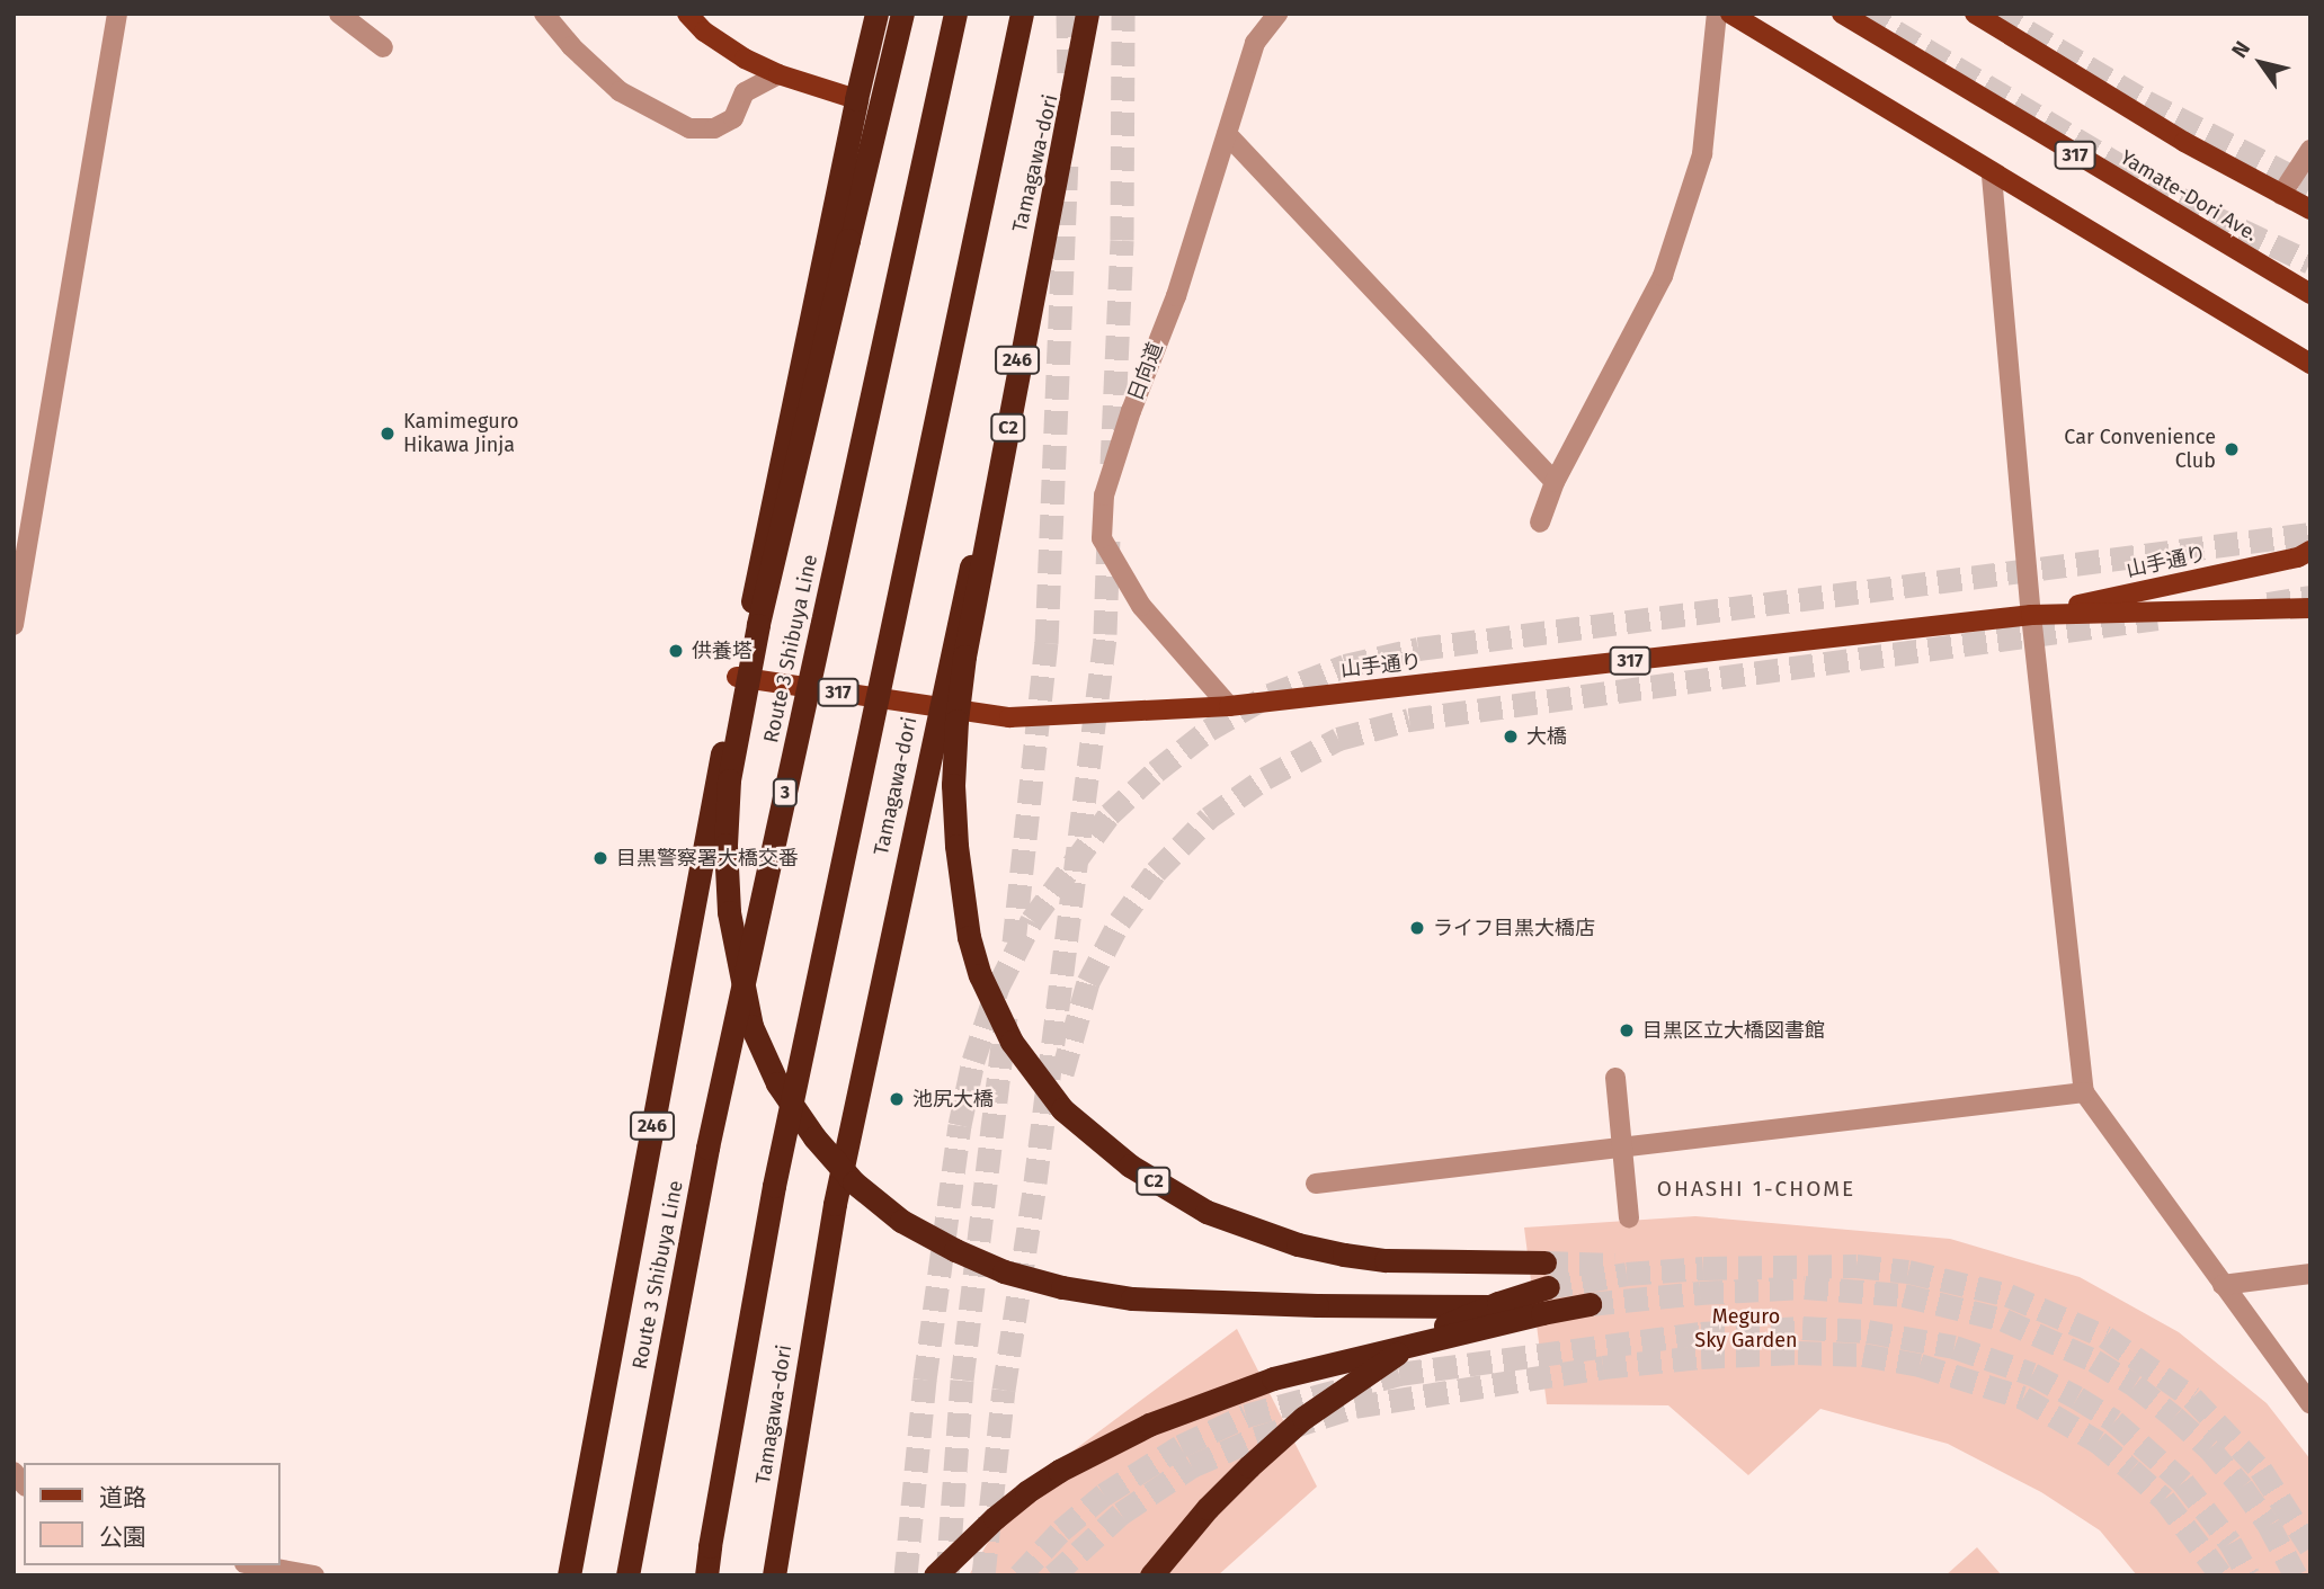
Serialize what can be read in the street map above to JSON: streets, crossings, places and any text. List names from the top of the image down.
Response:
{
  "streets": {
    "highway": [
      "Tamagawa-dori",
      "246",
      "C2",
      "Route 3 Shibuya Line",
      "3"
    ],
    "main road": ["317", "Yamate-Dori Ave.", "山手通り"],
    "street": ["日向道"]
  },
  "crossings": [
    ["Tamagawa-dori", "山手通り"],
    ["246", "山手通り"],
    ["日向道", "山手通り"]
  ],
  "districts": ["OHASHI 1-CHOME"],
  "parks": ["Meguro Sky Garden"],
  "places": [
    "Kamimeguro Hikawa Jinja",
    "Car Convenience Club",
    "供養塔",
    "大橋",
    "目黒警察署大橋交番",
    "ライフ目黒大橋店",
    "目黒区立大橋図書館",
    "池尻大橋"
  ],
  "legend": ["道路", "公園"],
  "north": "top left"
}
